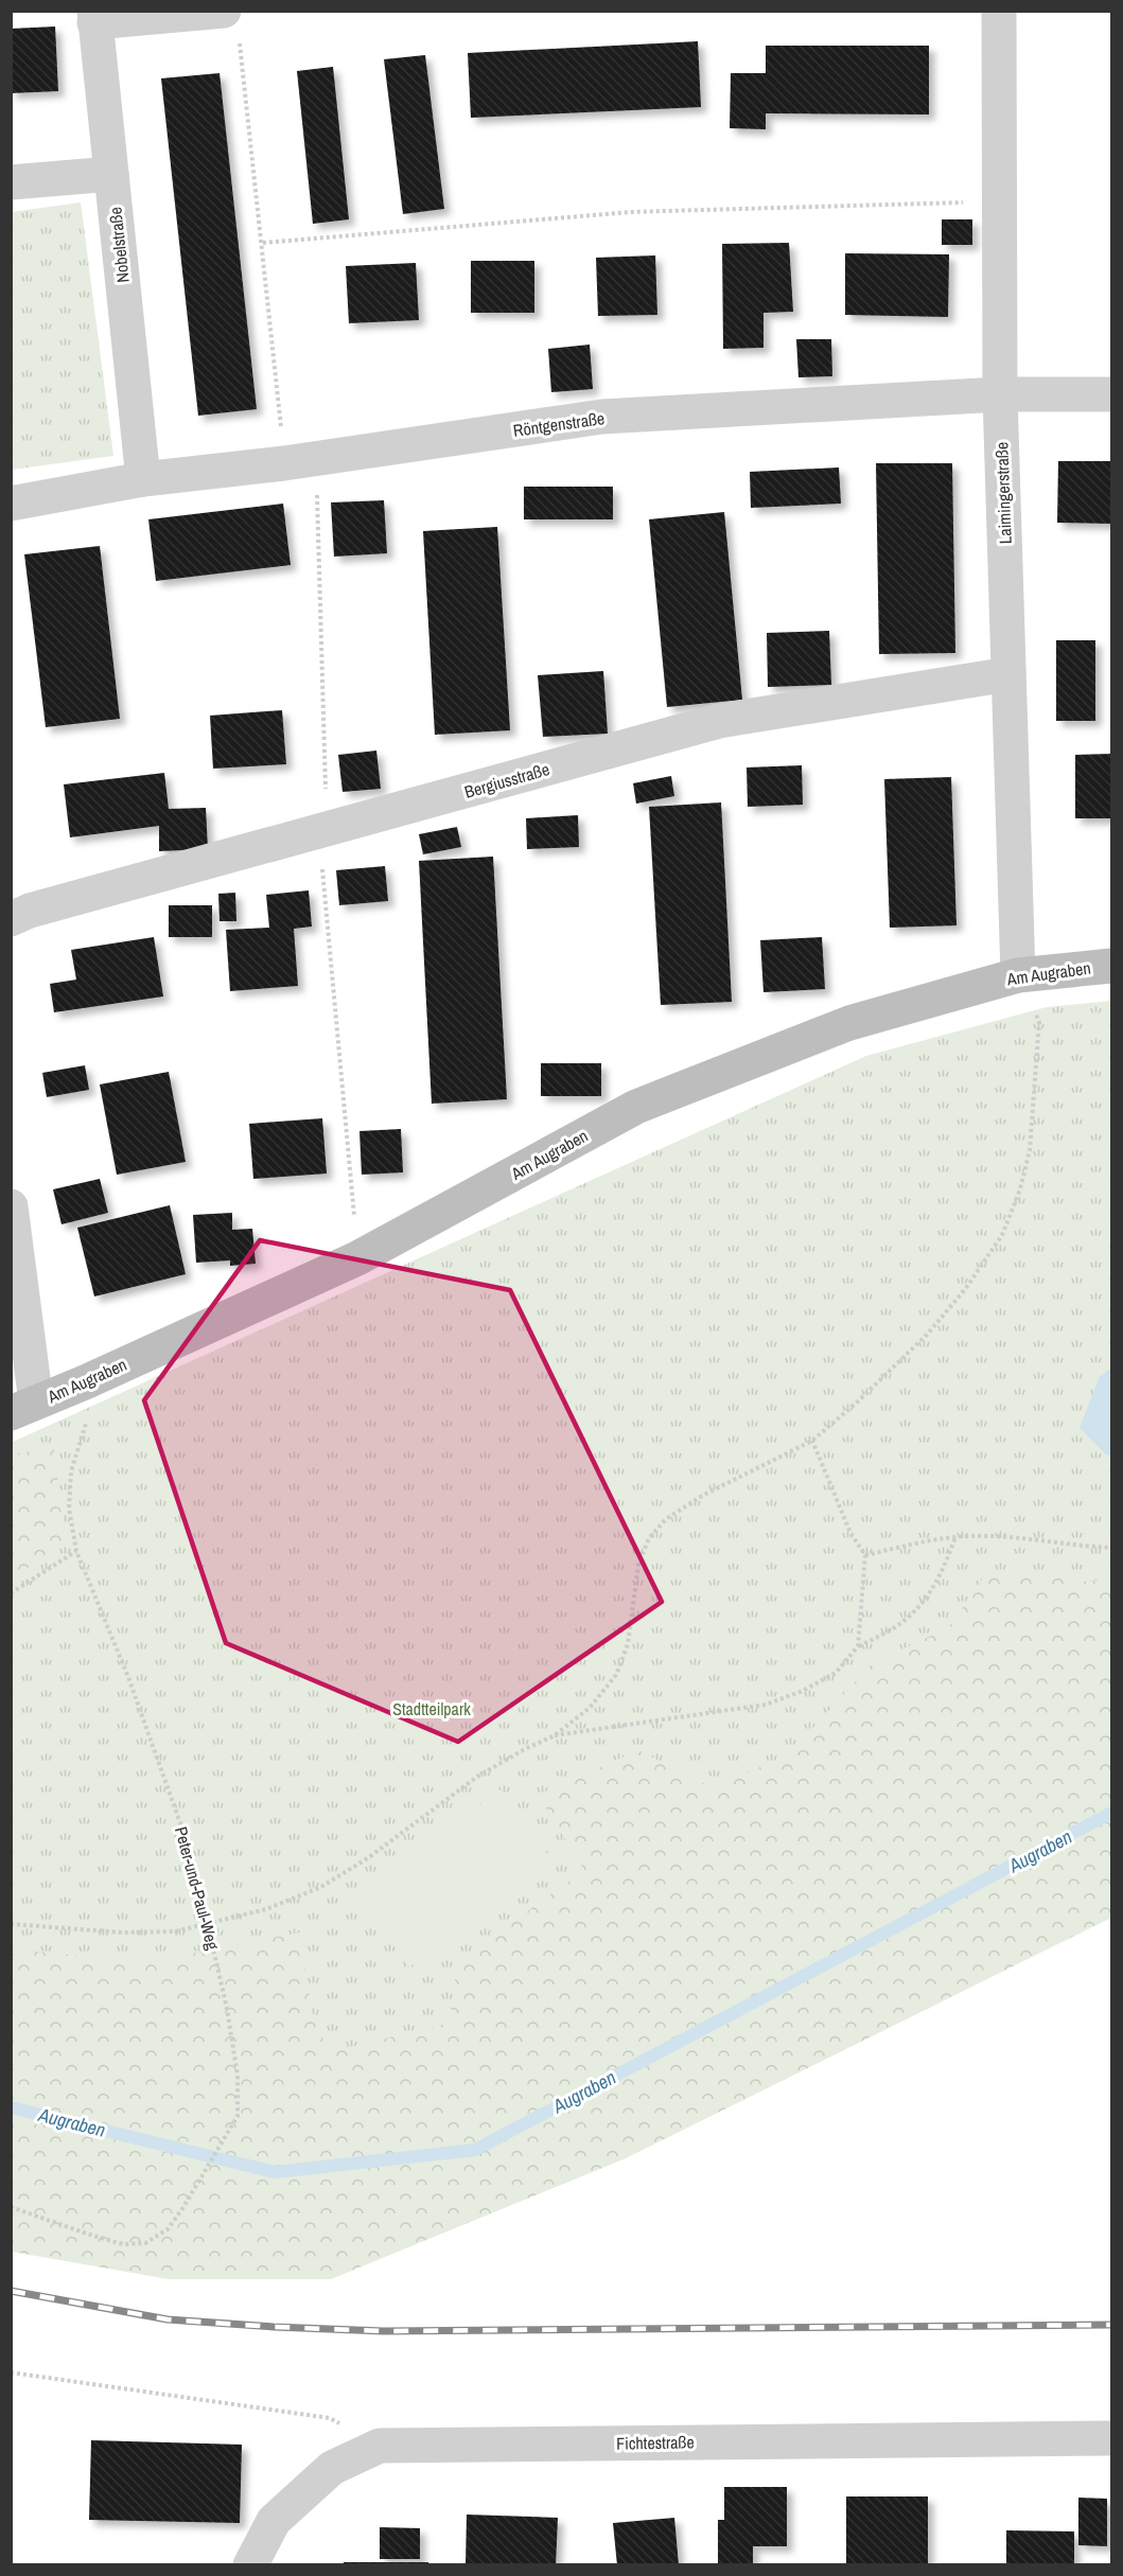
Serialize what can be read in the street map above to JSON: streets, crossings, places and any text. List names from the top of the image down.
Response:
{
  "streets": {
    "street": [
      "Nobelstraße",
      "Röntgenstraße",
      "Laimingerstraße",
      "Bergiusstraße",
      "Am Augraben",
      "Fichtestraße"
    ],
    "path": ["Peter-und-Paul-Weg"]
  },
  "crossings": [
    ["Nobelstraße", "Röntgenstraße"],
    ["Röntgenstraße", "Laimingerstraße"],
    ["Laimingerstraße", "Bergiusstraße"],
    ["Laimingerstraße", "Am Augraben"],
    ["Am Augraben", "Peter-und-Paul-Weg"]
  ],
  "water": ["Augraben"],
  "parks": ["Stadtteilpark"]
}
